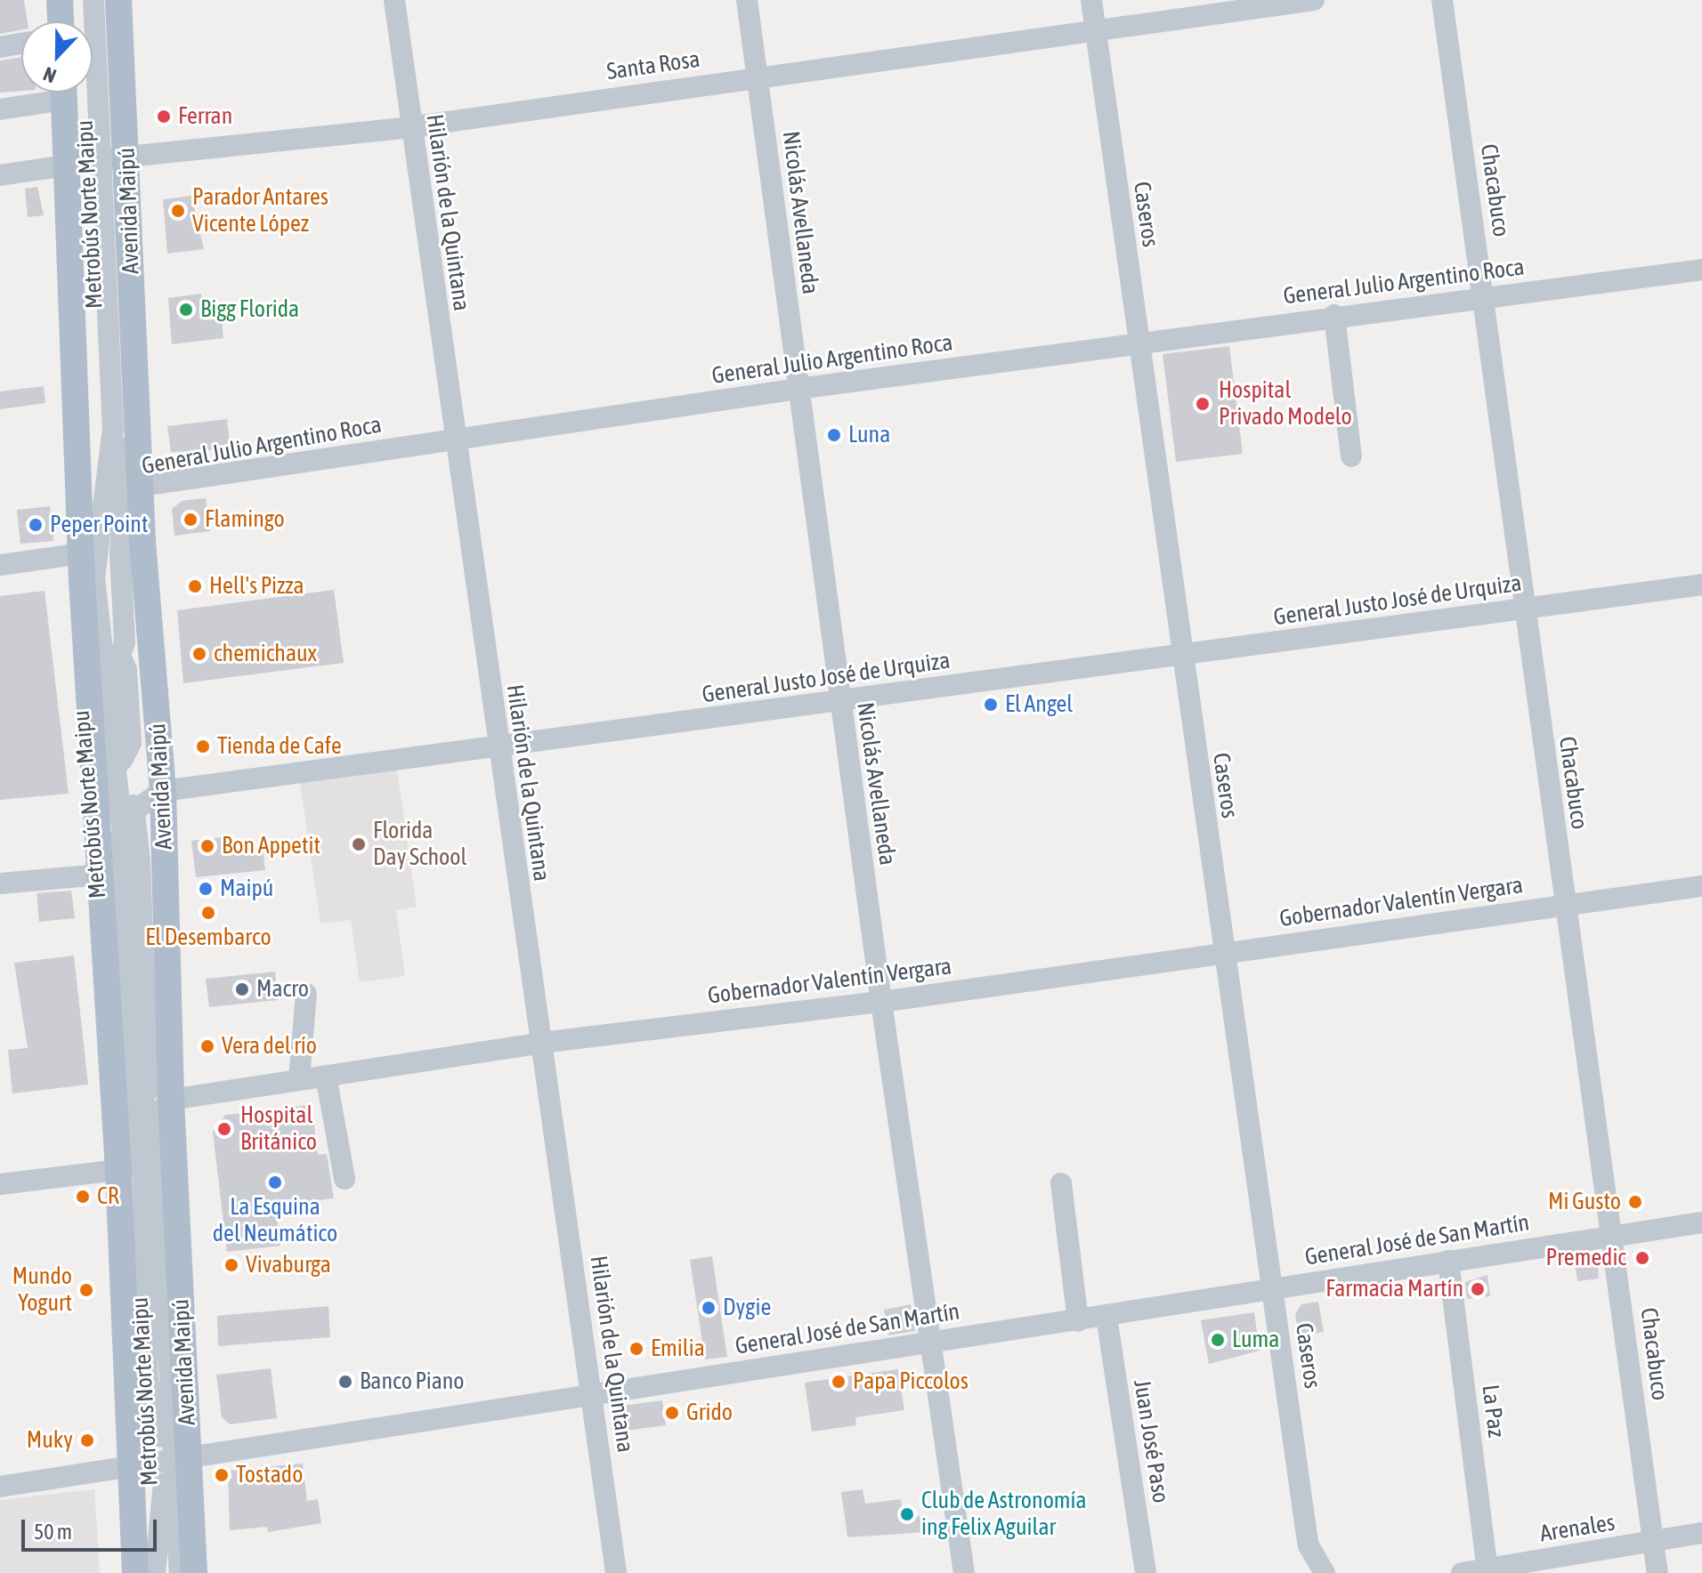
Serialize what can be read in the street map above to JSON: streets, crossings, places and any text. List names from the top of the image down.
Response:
{
  "streets": {
    "main road": ["Avenida Maipú"],
    "street": [
      "Santa Rosa",
      "Chacabuco",
      "Hilarión de la Quintana",
      "Nicolás Avellaneda",
      "Metrobús Norte Maipu",
      "Caseros",
      "General Julio Argentino Roca",
      "General Justo José de Urquiza",
      "Gobernador Valentín Vergara",
      "General José de San Martín",
      "La Paz",
      "Juan José Paso",
      "Arenales"
    ]
  },
  "crossings": [
    ["Santa Rosa", "Avenida Maipú"],
    ["Santa Rosa", "Hilarión de la Quintana"],
    ["Santa Rosa", "Nicolás Avellaneda"],
    ["Santa Rosa", "Metrobús Norte Maipu"],
    ["Santa Rosa", "Caseros"],
    ["Chacabuco", "General Julio Argentino Roca"],
    ["Chacabuco", "General Justo José de Urquiza"],
    ["Chacabuco", "Gobernador Valentín Vergara"],
    ["Chacabuco", "General José de San Martín"],
    ["Chacabuco", "Arenales"],
    ["Avenida Maipú", "Metrobús Norte Maipu"],
    ["Avenida Maipú", "General Julio Argentino Roca"],
    ["Avenida Maipú", "General Justo José de Urquiza"],
    ["Avenida Maipú", "Gobernador Valentín Vergara"],
    ["Avenida Maipú", "General José de San Martín"],
    ["Hilarión de la Quintana", "General Julio Argentino Roca"],
    ["Hilarión de la Quintana", "General Justo José de Urquiza"],
    ["Hilarión de la Quintana", "Gobernador Valentín Vergara"],
    ["Hilarión de la Quintana", "General José de San Martín"],
    ["Nicolás Avellaneda", "General Julio Argentino Roca"],
    ["Nicolás Avellaneda", "General Justo José de Urquiza"],
    ["Nicolás Avellaneda", "Gobernador Valentín Vergara"],
    ["Nicolás Avellaneda", "General José de San Martín"],
    ["Metrobús Norte Maipu", "General Julio Argentino Roca"],
    ["Metrobús Norte Maipu", "General Justo José de Urquiza"],
    ["Metrobús Norte Maipu", "General José de San Martín"],
    ["Caseros", "General Julio Argentino Roca"],
    ["Caseros", "General Justo José de Urquiza"],
    ["Caseros", "Gobernador Valentín Vergara"],
    ["Caseros", "General José de San Martín"],
    ["General José de San Martín", "La Paz"],
    ["General José de San Martín", "Juan José Paso"],
    ["La Paz", "Arenales"]
  ],
  "places": [
    "Ferran",
    "Parador Antares Vicente López",
    "Bigg Florida",
    "Hospital Privado Modelo",
    "Luna",
    "Flamingo",
    "Peper Point",
    "Hell's Pizza",
    "chemichaux",
    "El Angel",
    "Tienda de Cafe",
    "Florida Day School",
    "Bon Appetit",
    "Maipú",
    "El Desembarco",
    "Macro",
    "Vera del río",
    "Hospital Británico",
    "La Esquina del Neumático",
    "CR",
    "Mi Gusto",
    "Premedic",
    "Vivaburga",
    "Farmacia Martín",
    "Mundo Yogurt",
    "Dygie",
    "Luma",
    "Emilia",
    "Banco Piano",
    "Papa Piccolos",
    "Grido",
    "Muky",
    "Tostado",
    "Club de Astronomía ing Felix Aguilar"
  ],
  "scale_bar": "50 m",
  "north": "bottom"
}
